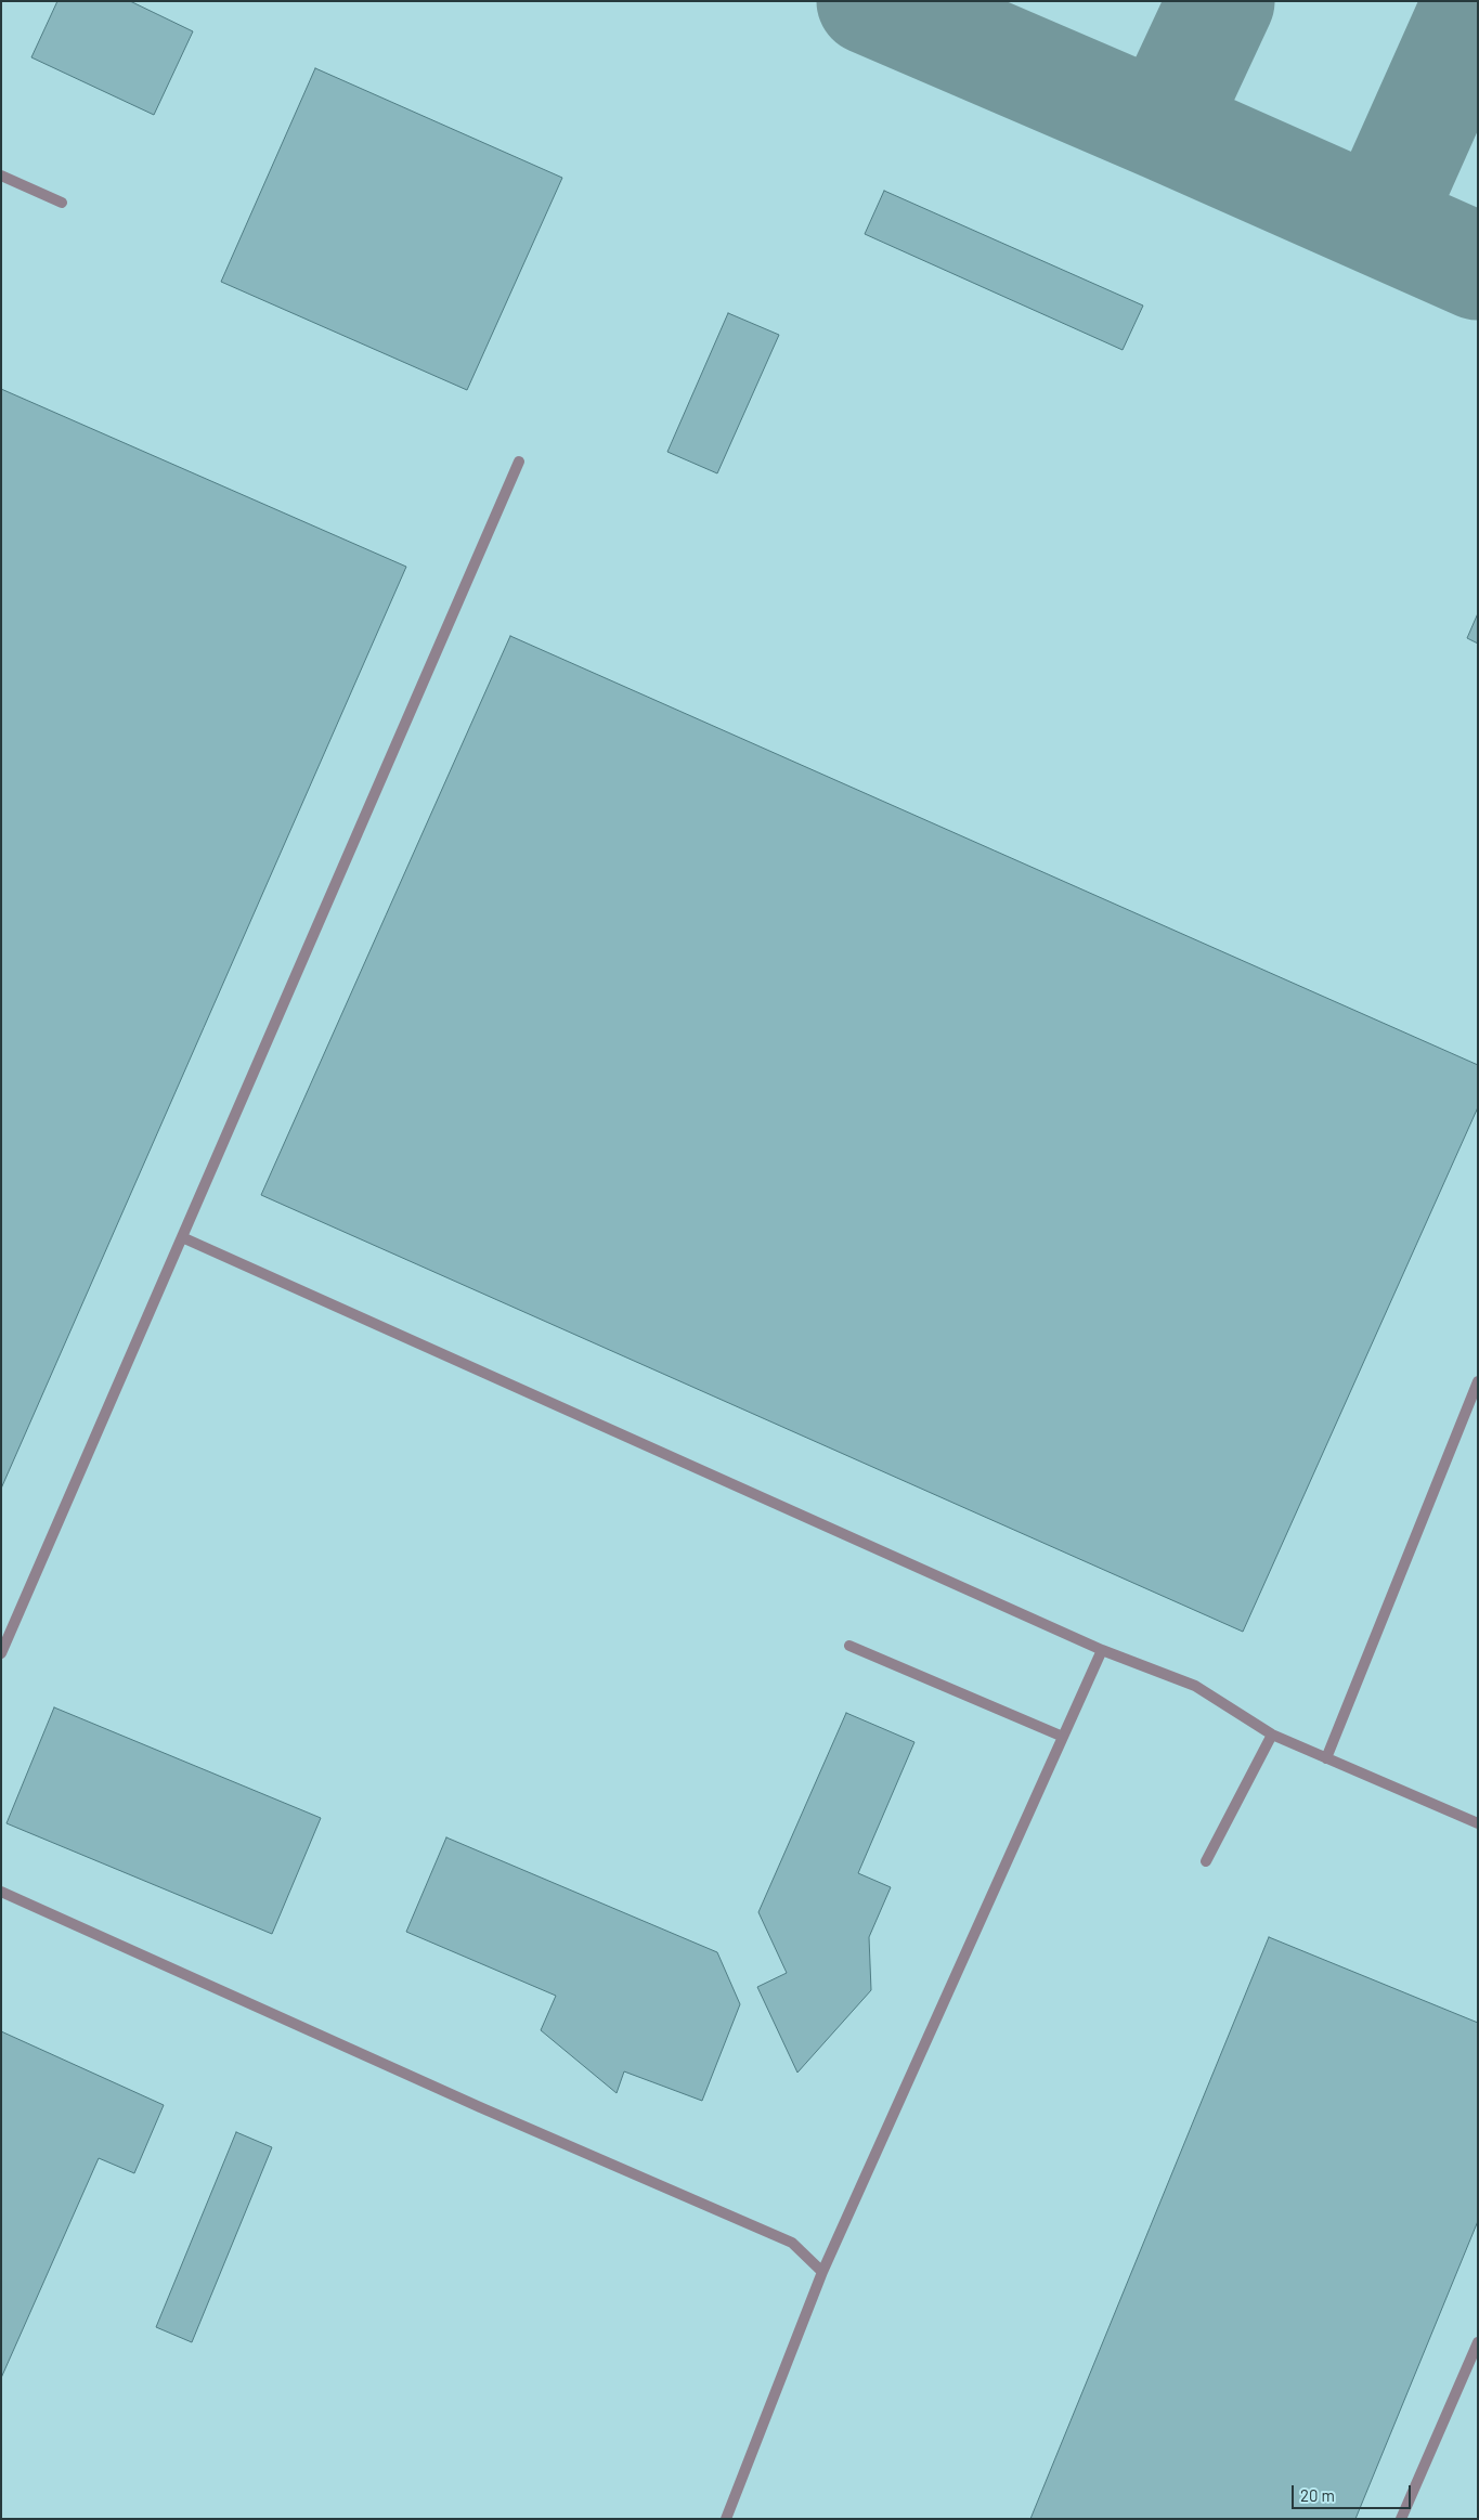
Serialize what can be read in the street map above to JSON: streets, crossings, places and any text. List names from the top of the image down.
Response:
{
  "scale_bar": "20 m"
}
